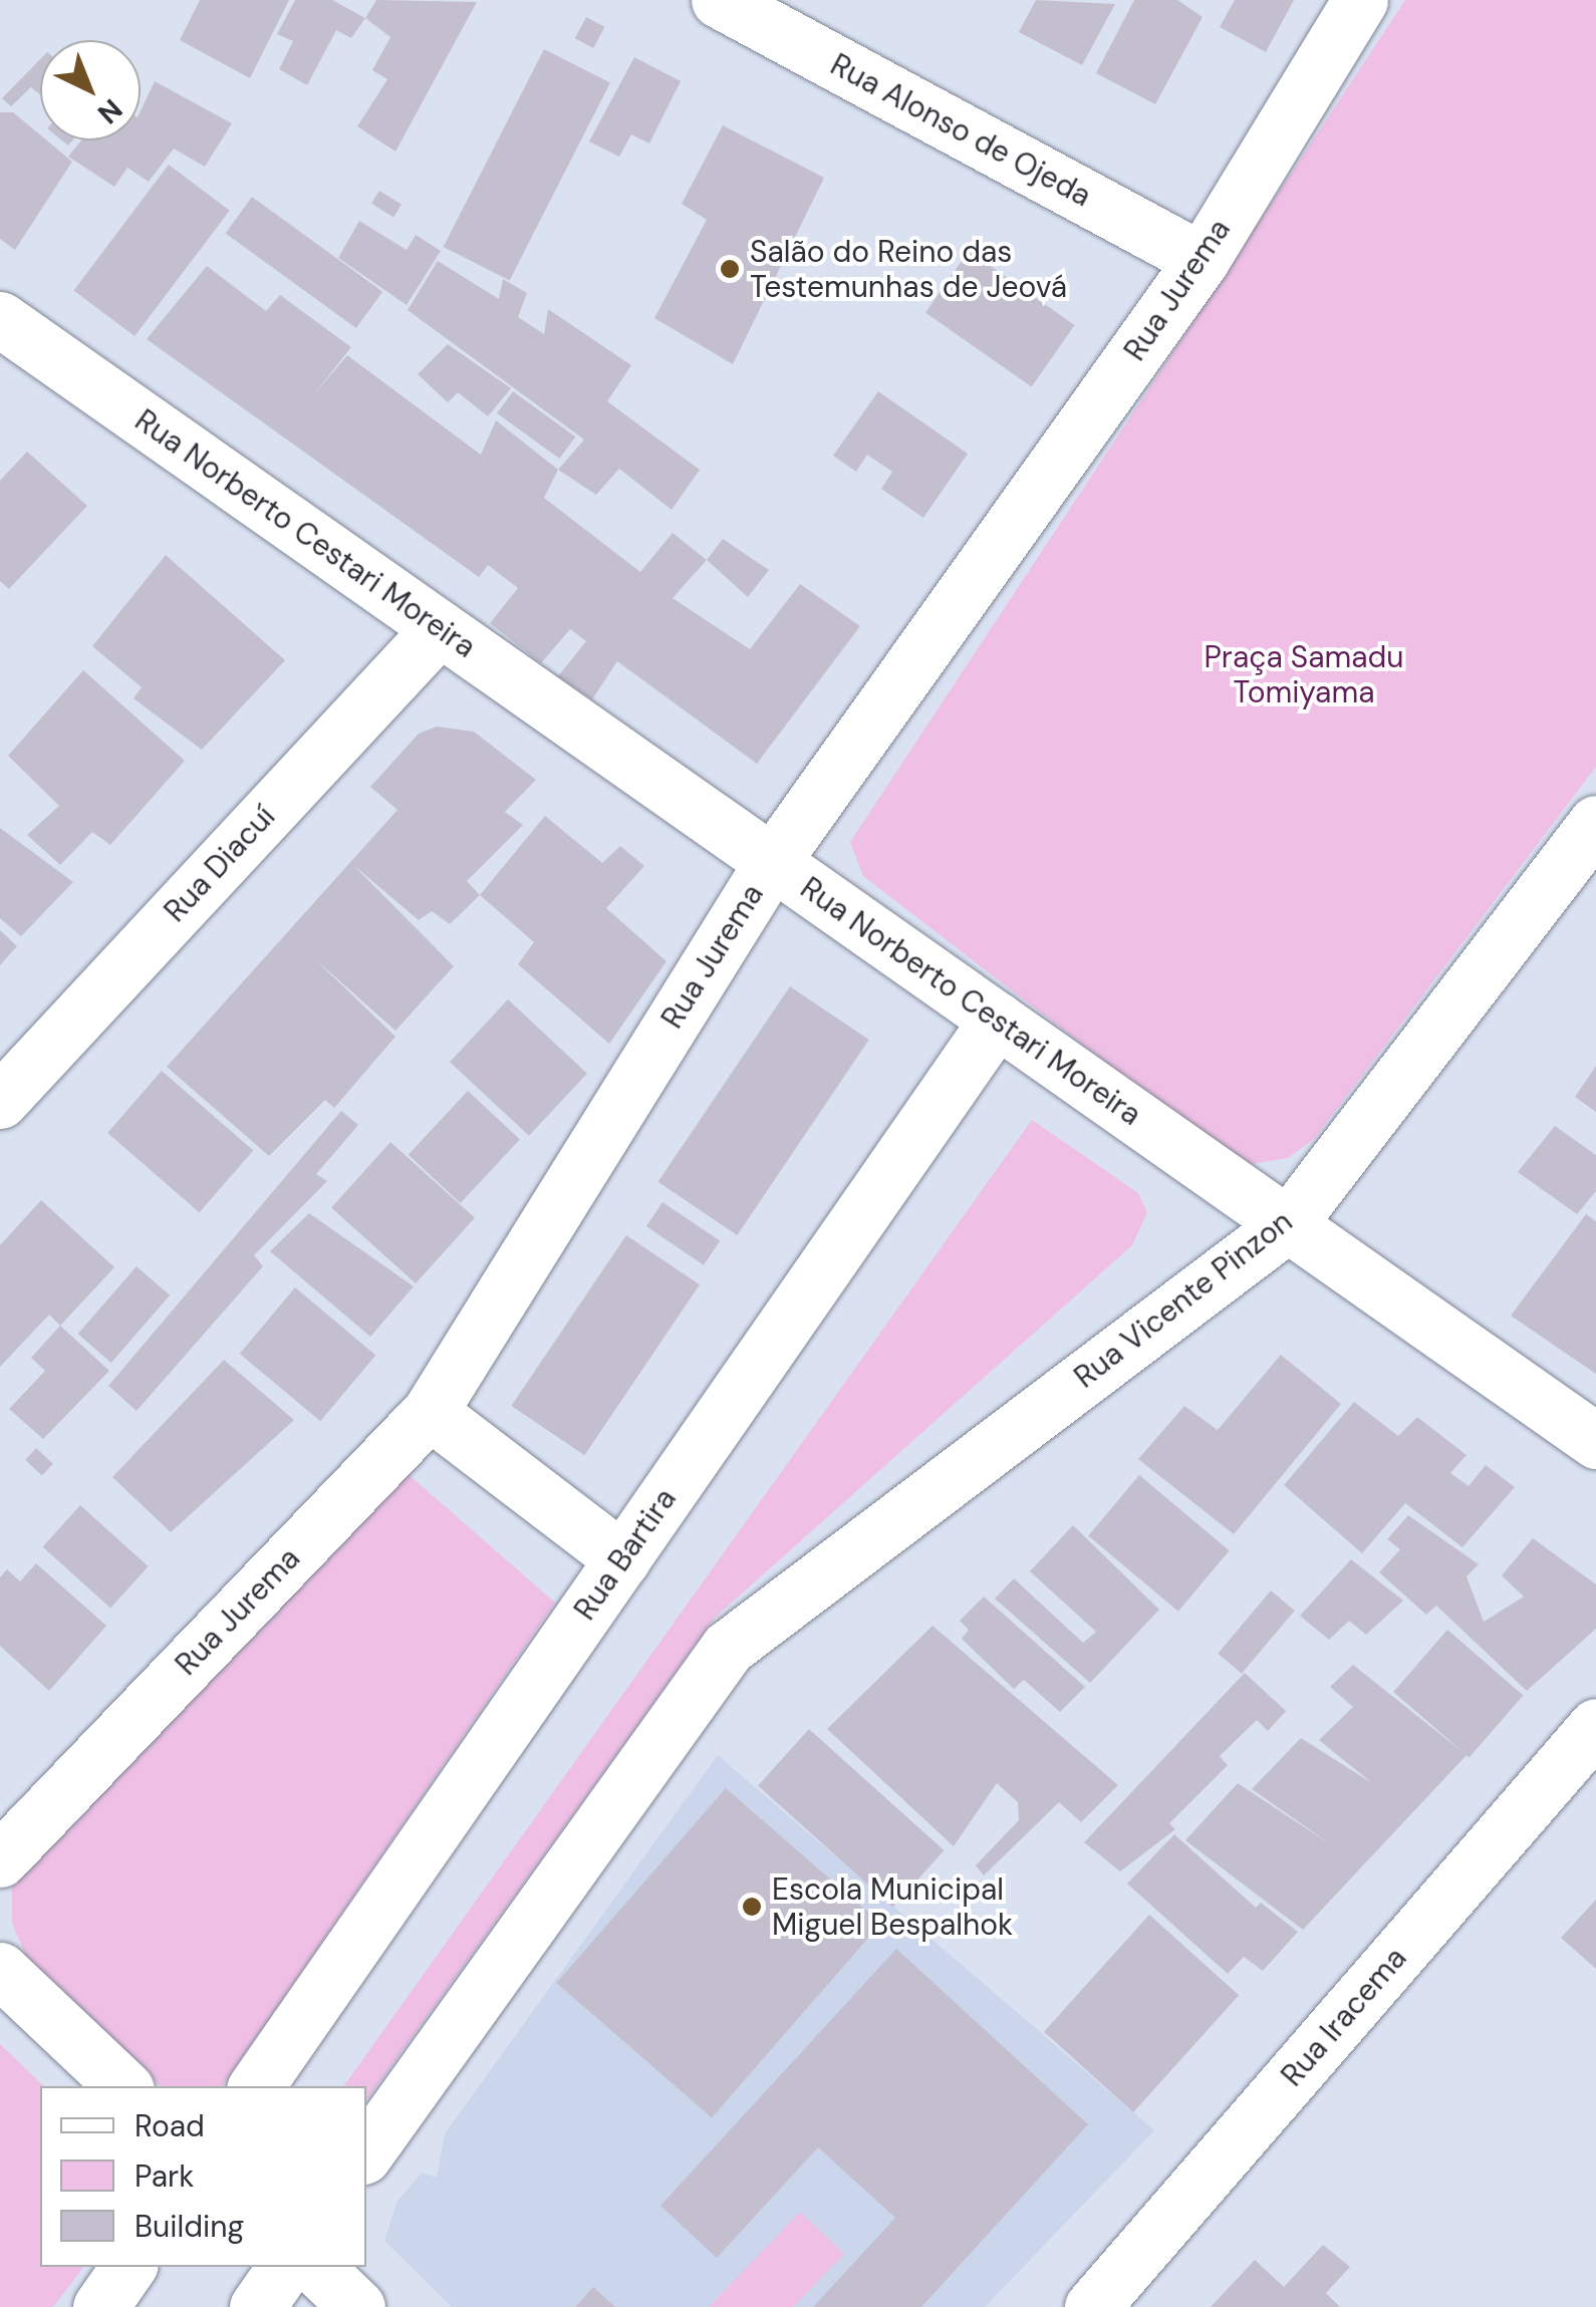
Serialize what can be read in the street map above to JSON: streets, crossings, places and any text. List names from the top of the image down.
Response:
{
  "streets": {
    "street": [
      "Rua Alonso de Ojeda",
      "Rua Jurema",
      "Rua Norberto Cestari Moreira",
      "Rua Diacuí",
      "Rua Vicente Pinzon",
      "Rua Bartira",
      "Rua Iracema"
    ]
  },
  "crossings": [
    ["Rua Alonso de Ojeda", "Rua Jurema"],
    ["Rua Jurema", "Rua Norberto Cestari Moreira"],
    ["Rua Norberto Cestari Moreira", "Rua Diacuí"],
    ["Rua Norberto Cestari Moreira", "Rua Vicente Pinzon"],
    ["Rua Norberto Cestari Moreira", "Rua Bartira"]
  ],
  "parks": ["Praça Samadu Tomiyama"],
  "places": ["Salão do Reino das Testemunhas de Jeová", "Escola Municipal Miguel Bespalhok"],
  "legend": ["Road", "Park", "Building"],
  "north": "bottom right"
}
